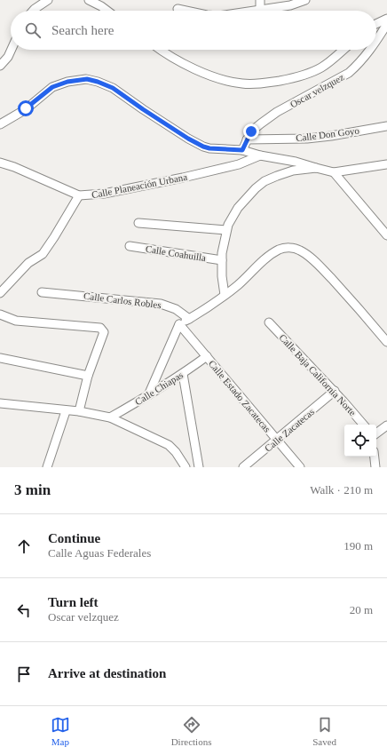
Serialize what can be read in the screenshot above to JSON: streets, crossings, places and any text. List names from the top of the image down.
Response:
{
  "streets": {
    "street": [
      "Oscar velzquez",
      "Calle Don Goyo",
      "Calle Planeación Urbana",
      "Calle Coahuilla",
      "Calle Carlos Robles",
      "Calle Baja California Norte",
      "Calle Chiapas",
      "Calle Estado Zacatecas",
      "Calle Zacatecas"
    ]
  },
  "crossings": [
    ["Oscar velzquez", "Calle Don Goyo"],
    ["Calle Baja California Norte", "Calle Zacatecas"],
    ["Calle Chiapas", "Calle Estado Zacatecas"],
    ["Calle Estado Zacatecas", "Calle Zacatecas"]
  ],
  "page": {
    "search": "Search here",
    "heading": ["3 min", "Walk · 210 m"],
    "list": [
      ["Continue", "Calle Aguas Federales", "190 m"],
      ["Turn left", "Oscar velzquez", "20 m"],
      "Arrive at destination"
    ],
    "nav": ["Map", "Directions", "Saved"]
  }
}
